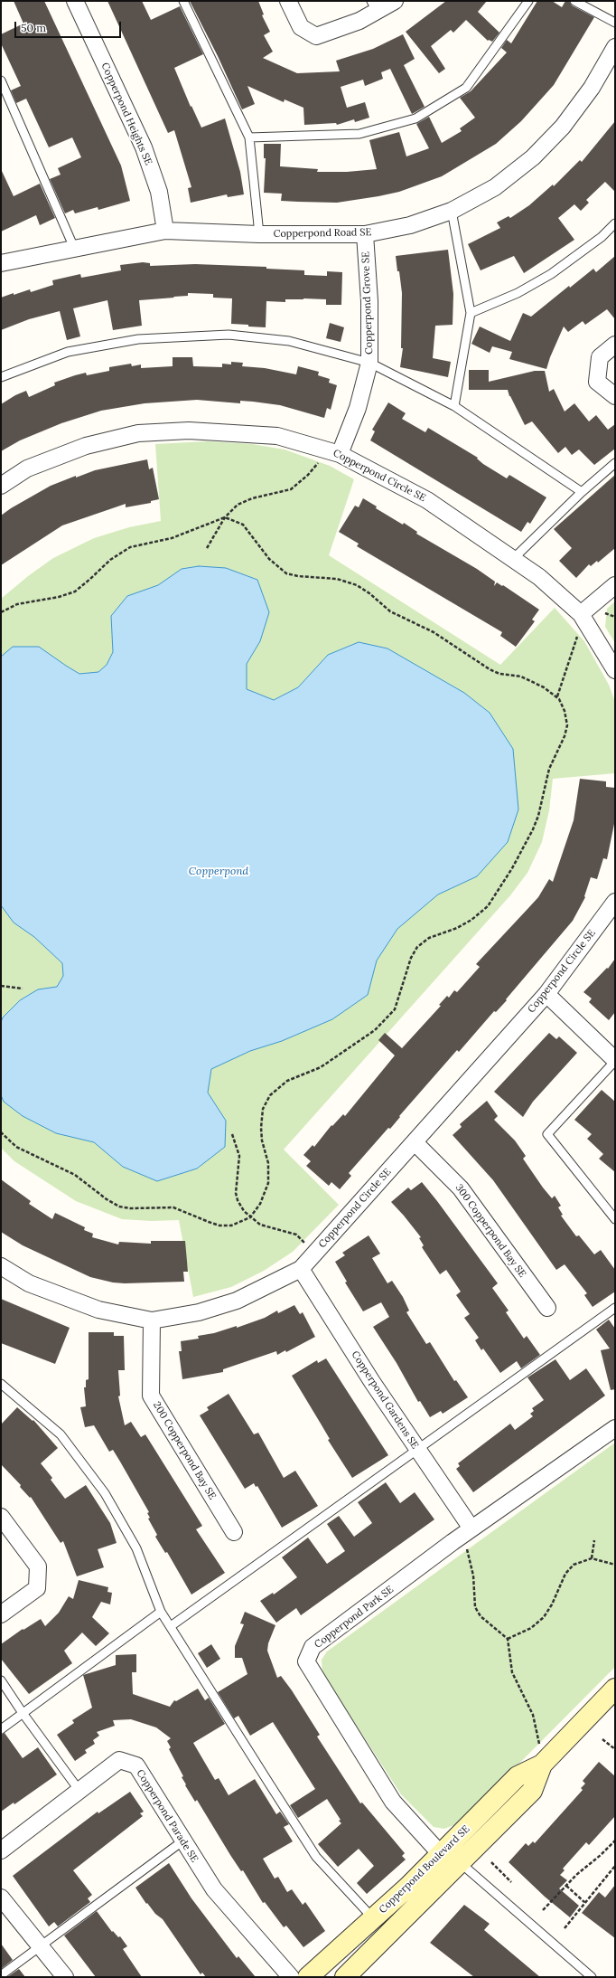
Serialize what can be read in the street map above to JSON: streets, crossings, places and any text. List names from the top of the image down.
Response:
{
  "streets": {
    "street": [
      "Copperpond Heights SE",
      "Copperpond Road SE",
      "Copperpond Grove SE",
      "Copperpond Circle SE",
      "300 Copperpond Bay SE",
      "Copperpond Gardens SE",
      "200 Copperpond Bay SE",
      "Copperpond Park SE",
      "Copperpond Parade SE",
      "Copperpond Boulevard SE"
    ]
  },
  "crossings": [
    ["Copperpond Heights SE", "Copperpond Road SE"],
    ["Copperpond Road SE", "Copperpond Grove SE"],
    ["Copperpond Grove SE", "Copperpond Circle SE"],
    ["Copperpond Circle SE", "300 Copperpond Bay SE"],
    ["Copperpond Circle SE", "Copperpond Gardens SE"],
    ["Copperpond Circle SE", "200 Copperpond Bay SE"],
    ["Copperpond Gardens SE", "Copperpond Park SE"],
    ["Copperpond Park SE", "Copperpond Boulevard SE"]
  ],
  "water": ["Copperpond"],
  "scale_bar": "50 m"
}
